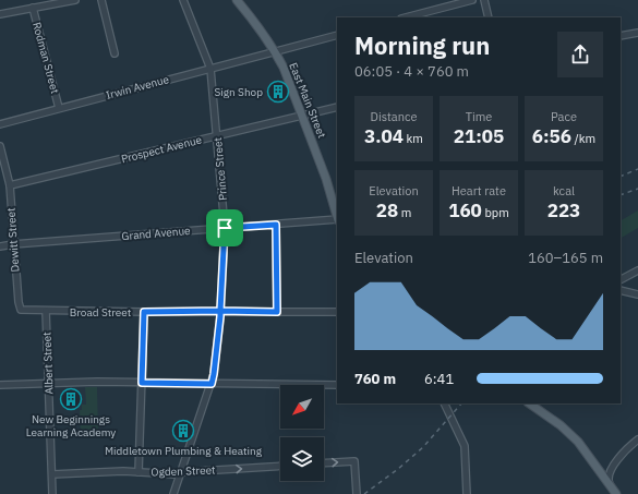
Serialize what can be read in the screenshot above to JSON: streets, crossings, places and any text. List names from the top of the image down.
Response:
{
  "streets": {
    "main road": ["East Main Street"],
    "street": [
      "Rodman Street",
      "Irwin Avenue",
      "Prospect Avenue",
      "Prince Street",
      "Grand Avenue",
      "Dewitt Street",
      "Broad Street",
      "Albert Street",
      "Ogden Street"
    ]
  },
  "crossings": [
    ["Rodman Street", "Irwin Avenue"],
    ["Irwin Avenue", "East Main Street"],
    ["Irwin Avenue", "Prince Street"],
    ["East Main Street", "Prospect Avenue"],
    ["Prospect Avenue", "Prince Street"],
    ["Prospect Avenue", "Dewitt Street"],
    ["Prince Street", "Grand Avenue"],
    ["Prince Street", "Broad Street"],
    ["Prince Street", "Ogden Street"],
    ["Grand Avenue", "Dewitt Street"],
    ["Dewitt Street", "Broad Street"],
    ["Dewitt Street", "Albert Street"],
    ["Broad Street", "Albert Street"],
    ["Albert Street", "Ogden Street"]
  ],
  "one_way": ["Ogden Street"],
  "places": {
    "building": ["Sign Shop", "New Beginnings Learning Academy", "Middletown Plumbing & Heating"]
  },
  "north": "bottom left",
  "page": {
    "heading": ["Morning run", "06:05 · 4 × 760 m"],
    "stats": [
      ["Distance", "3.04 km"],
      ["Time", "21:05"],
      ["Pace", "6:56 /km"],
      ["Elevation", "28 m"],
      ["Heart rate", "160 bpm"],
      ["kcal", "223"]
    ],
    "chart": ["Elevation", "160–165 m"],
    "list": [
      {
        "name": "760 m",
        "note": "6:41"
      }
    ]
  }
}
